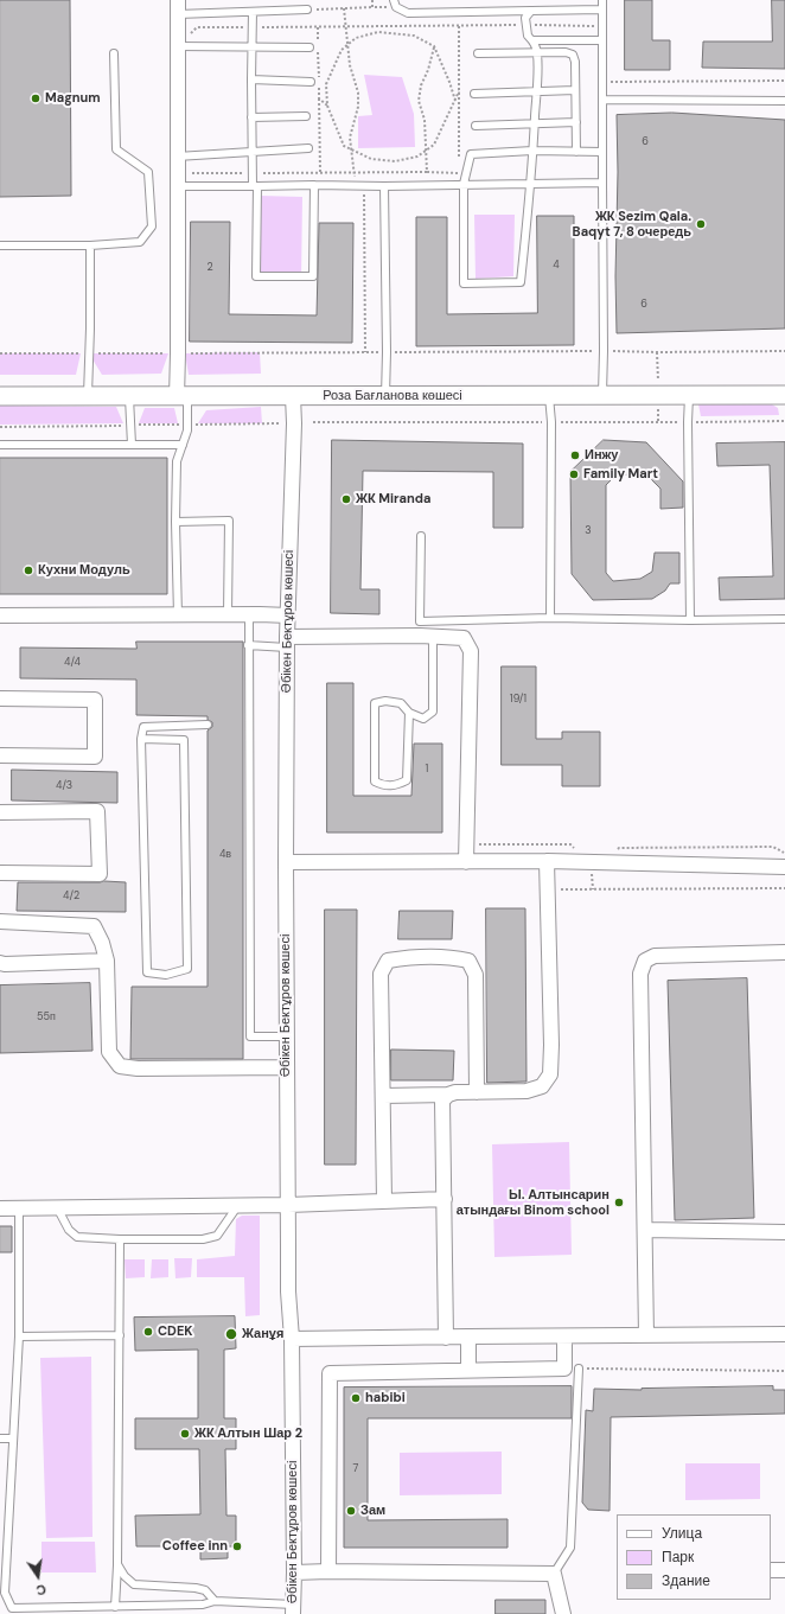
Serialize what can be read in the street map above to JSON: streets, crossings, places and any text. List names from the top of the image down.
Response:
{
  "streets": {
    "street": ["Роза Бағланова көшесі", "Әбікен Бектұров көшесі"]
  },
  "crossings": [
    ["Роза Бағланова көшесі", "Әбікен Бектұров көшесі"]
  ],
  "places": [
    "Magnum",
    "ЖК Sezim Qala. Baqyt 7, 8 очередь",
    "Инжу",
    "Family Mart",
    "ЖК Miranda",
    "Кухни Модуль",
    "Ы. Алтынсарин атындағы Binom school",
    "CDEK",
    "Жанұя",
    "habibi",
    "ЖК Алтын Шар 2",
    "Зам",
    "Coffee inn"
  ],
  "house_numbers": [
    "6",
    "4",
    "2",
    "6",
    "3",
    "4/4",
    "19/1",
    "1",
    "4/3",
    "4в",
    "4/2",
    "55п",
    "7"
  ],
  "legend": ["Улица", "Парк", "Здание"],
  "north": "bottom"
}
